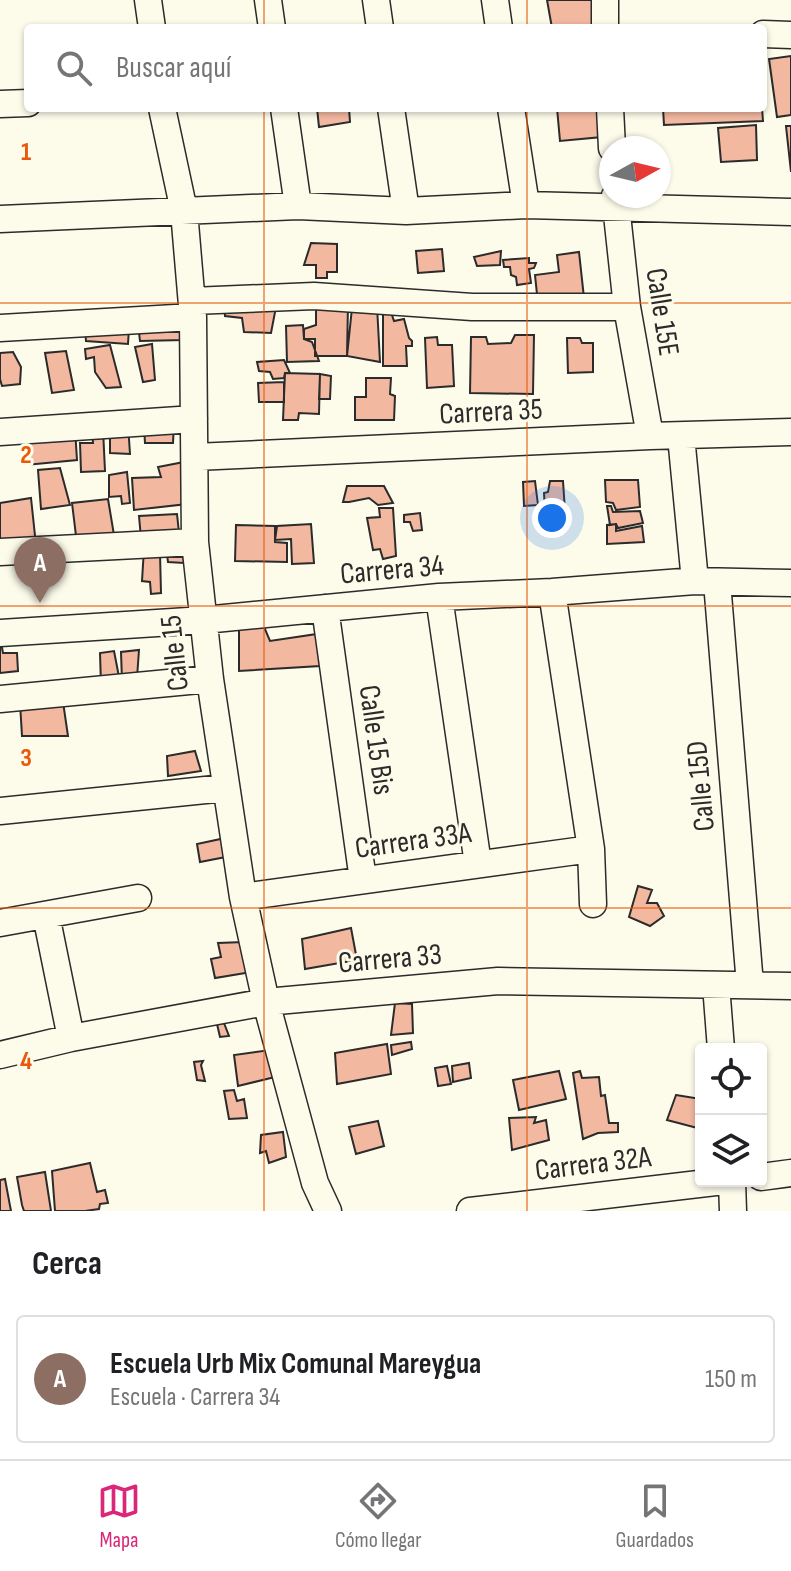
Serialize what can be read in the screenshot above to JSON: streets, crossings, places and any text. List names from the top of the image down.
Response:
{
  "streets": {
    "street": [
      "Calle 15E",
      "Carrera 35",
      "Carrera 34",
      "Calle 15",
      "Calle 15 Bis",
      "Calle 15D",
      "Carrera 33A",
      "Carrera 33",
      "Carrera 32A"
    ]
  },
  "crossings": [
    ["Calle 15E", "Carrera 35"],
    ["Carrera 35", "Calle 15"],
    ["Carrera 35", "Calle 15D"],
    ["Carrera 34", "Calle 15"],
    ["Carrera 34", "Calle 15 Bis"],
    ["Carrera 34", "Calle 15D"],
    ["Calle 15", "Carrera 33A"],
    ["Calle 15", "Carrera 33"],
    ["Calle 15 Bis", "Carrera 33A"],
    ["Calle 15D", "Carrera 33"]
  ],
  "north": "right",
  "page": {
    "search": "Buscar aquí",
    "pins": "A",
    "heading": "Cerca",
    "list": [
      {
        "mark": "A",
        "name": "Escuela Urb Mix Comunal Mareygua",
        "note": "Escuela · Carrera 34",
        "value": "150 m"
      }
    ],
    "nav": ["Mapa", "Cómo llegar", "Guardados"]
  },
  "grid": {
    "rows": [
      "1",
      "2",
      "3",
      "4"
    ]
  }
}
